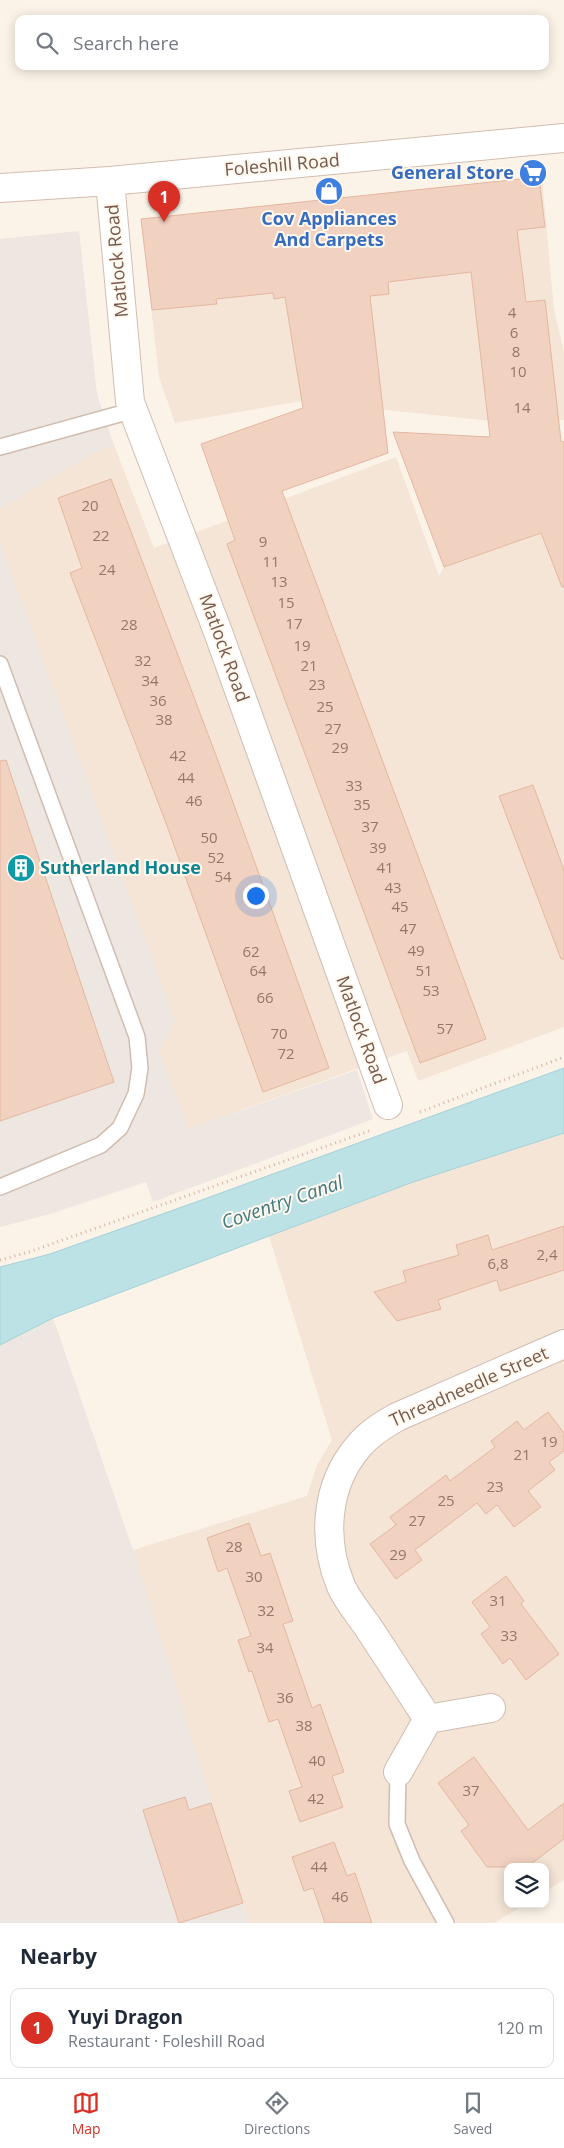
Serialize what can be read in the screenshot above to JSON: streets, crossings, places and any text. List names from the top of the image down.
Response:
{
  "streets": {
    "street": ["Foleshill Road", "Matlock Road", "Threadneedle Street"]
  },
  "crossings": [
    ["Foleshill Road", "Matlock Road"]
  ],
  "water": ["Coventry Canal"],
  "places": {
    "supermarket": ["General Store"],
    "shop": ["Cov Appliances And Carpets"],
    "building": ["Sutherland House"]
  },
  "house_numbers": [
    "4",
    "6",
    "8",
    "10",
    "14",
    "20",
    "22",
    "9",
    "11",
    "24",
    "13",
    "15",
    "17",
    "28",
    "19",
    "32",
    "21",
    "34",
    "23",
    "36",
    "25",
    "38",
    "27",
    "29",
    "42",
    "44",
    "33",
    "46",
    "35",
    "37",
    "50",
    "39",
    "52",
    "41",
    "54",
    "43",
    "45",
    "47",
    "49",
    "62",
    "64",
    "51",
    "53",
    "66",
    "57",
    "70",
    "72",
    "2,4",
    "6,8",
    "19",
    "21",
    "23",
    "25",
    "27",
    "28",
    "29",
    "30",
    "31",
    "32",
    "33",
    "34",
    "36",
    "38",
    "40",
    "37",
    "42",
    "44",
    "46"
  ],
  "page": {
    "search": "Search here",
    "pins": "1",
    "heading": "Nearby",
    "list": [
      {
        "mark": "1",
        "name": "Yuyi Dragon",
        "note": "Restaurant · Foleshill Road",
        "value": "120 m"
      }
    ],
    "nav": ["Map", "Directions", "Saved"]
  }
}
